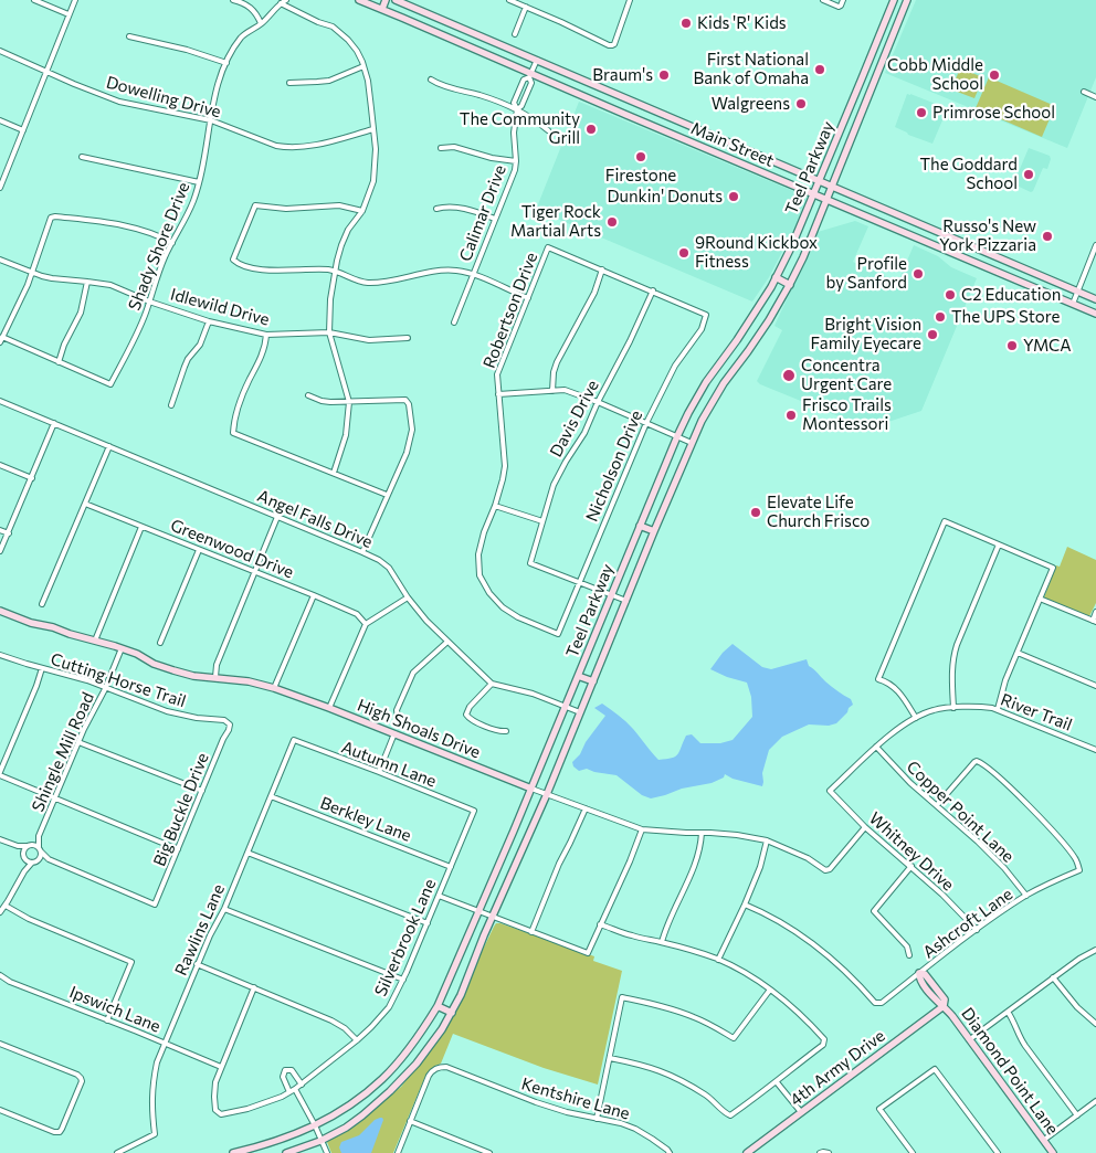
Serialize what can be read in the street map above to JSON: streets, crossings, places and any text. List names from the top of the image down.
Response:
{
  "streets": {
    "main road": [
      "Main Street",
      "Teel Parkway",
      "High Shoals Drive",
      "4th Army Drive",
      "Diamond Point Lane"
    ],
    "street": [
      "Dowelling Drive",
      "Calimar Drive",
      "Shady Shore Drive",
      "Idlewild Drive",
      "Robertson Drive",
      "Davis Drive",
      "Nicholson Drive",
      "Angel Falls Drive",
      "Greenwood Drive",
      "Cutting Horse Trail",
      "River Trail",
      "Shingle Mill Road",
      "Autumn Lane",
      "Big Buckle Drive",
      "Copper Point Lane",
      "Berkley Lane",
      "Whitney Drive",
      "Ashcroft Lane",
      "Rawlins Lane",
      "Silverbrook Lane",
      "Ipswich Lane",
      "Kentshire Lane"
    ]
  },
  "crossings": [
    ["Dowelling Drive", "Shady Shore Drive"],
    ["Main Street", "Teel Parkway"],
    ["Main Street", "Calimar Drive"],
    ["Teel Parkway", "Angel Falls Drive"],
    ["Teel Parkway", "High Shoals Drive"],
    ["Shady Shore Drive", "Idlewild Drive"],
    ["Robertson Drive", "Nicholson Drive"],
    ["Davis Drive", "Nicholson Drive"],
    ["Cutting Horse Trail", "Shingle Mill Road"],
    ["Cutting Horse Trail", "Big Buckle Drive"],
    ["River Trail", "Copper Point Lane"],
    ["River Trail", "Whitney Drive"],
    ["High Shoals Drive", "Shingle Mill Road"],
    ["High Shoals Drive", "Whitney Drive"],
    ["Autumn Lane", "Rawlins Lane"],
    ["Autumn Lane", "Silverbrook Lane"],
    ["Copper Point Lane", "Ashcroft Lane"],
    ["Berkley Lane", "Rawlins Lane"],
    ["Berkley Lane", "Silverbrook Lane"],
    ["Whitney Drive", "Ashcroft Lane"],
    ["Ashcroft Lane", "Diamond Point Lane"],
    ["Rawlins Lane", "Ipswich Lane"],
    ["Silverbrook Lane", "Ipswich Lane"],
    ["4th Army Drive", "Diamond Point Lane"]
  ],
  "places": [
    "Kids 'R' Kids",
    "First National Bank of Omaha",
    "Braum's",
    "Cobb Middle School",
    "Walgreens",
    "Primrose School",
    "The Community Grill",
    "Firestone",
    "The Goddard School",
    "Dunkin' Donuts",
    "Tiger Rock Martial Arts",
    "Russo's New York Pizzaria",
    "9Round Kickbox Fitness",
    "Profile by Sanford",
    "C2 Education",
    "The UPS Store",
    "Bright Vision Family Eyecare",
    "YMCA",
    "Concentra Urgent Care",
    "Frisco Trails Montessori",
    "Elevate Life Church Frisco"
  ]
}
